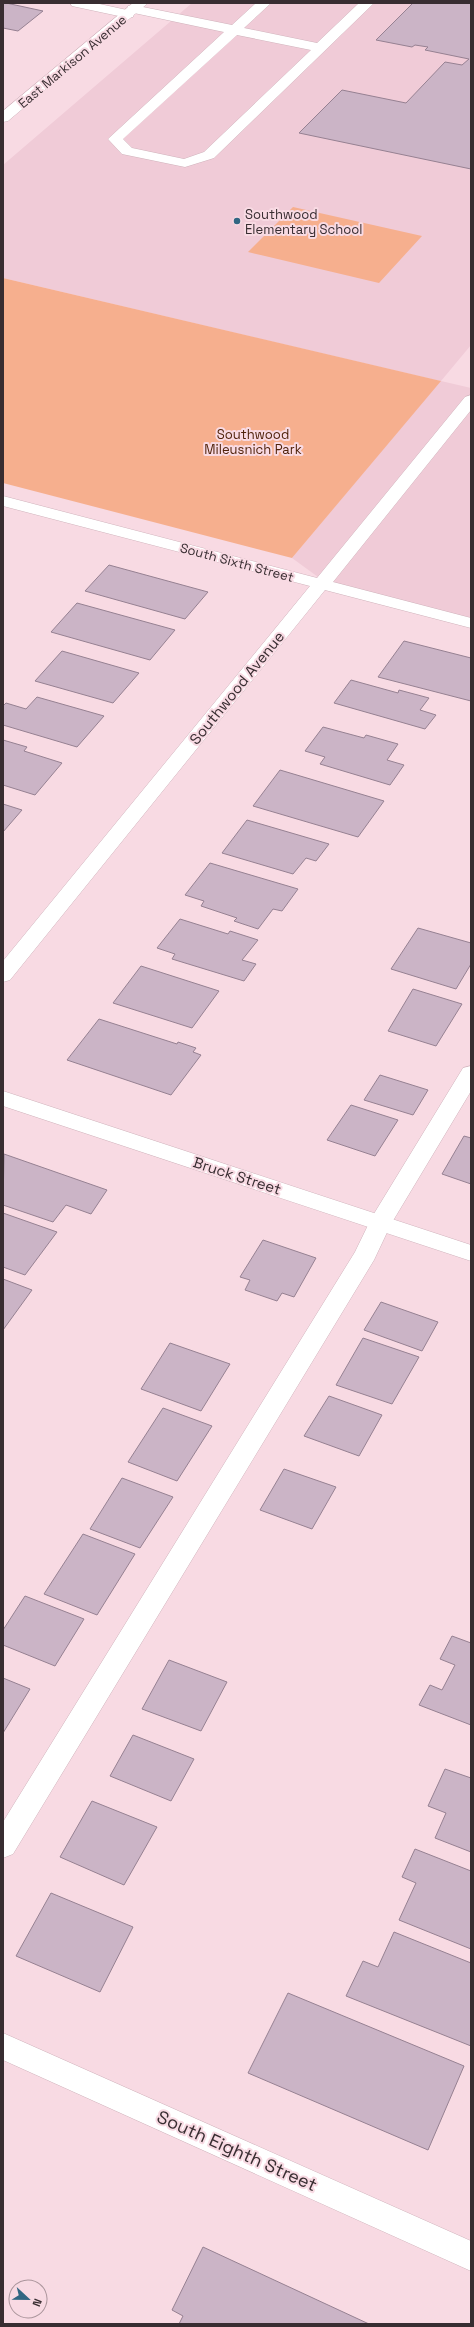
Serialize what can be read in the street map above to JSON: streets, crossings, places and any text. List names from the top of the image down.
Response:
{
  "streets": {
    "street": [
      "East Markison Avenue",
      "South Sixth Street",
      "Southwood Avenue",
      "Bruck Street",
      "South Eighth Street"
    ]
  },
  "crossings": [
    ["South Sixth Street", "Southwood Avenue"]
  ],
  "parks": ["Southwood Mileusnich Park"],
  "places": ["Southwood Elementary School"],
  "north": "right"
}
